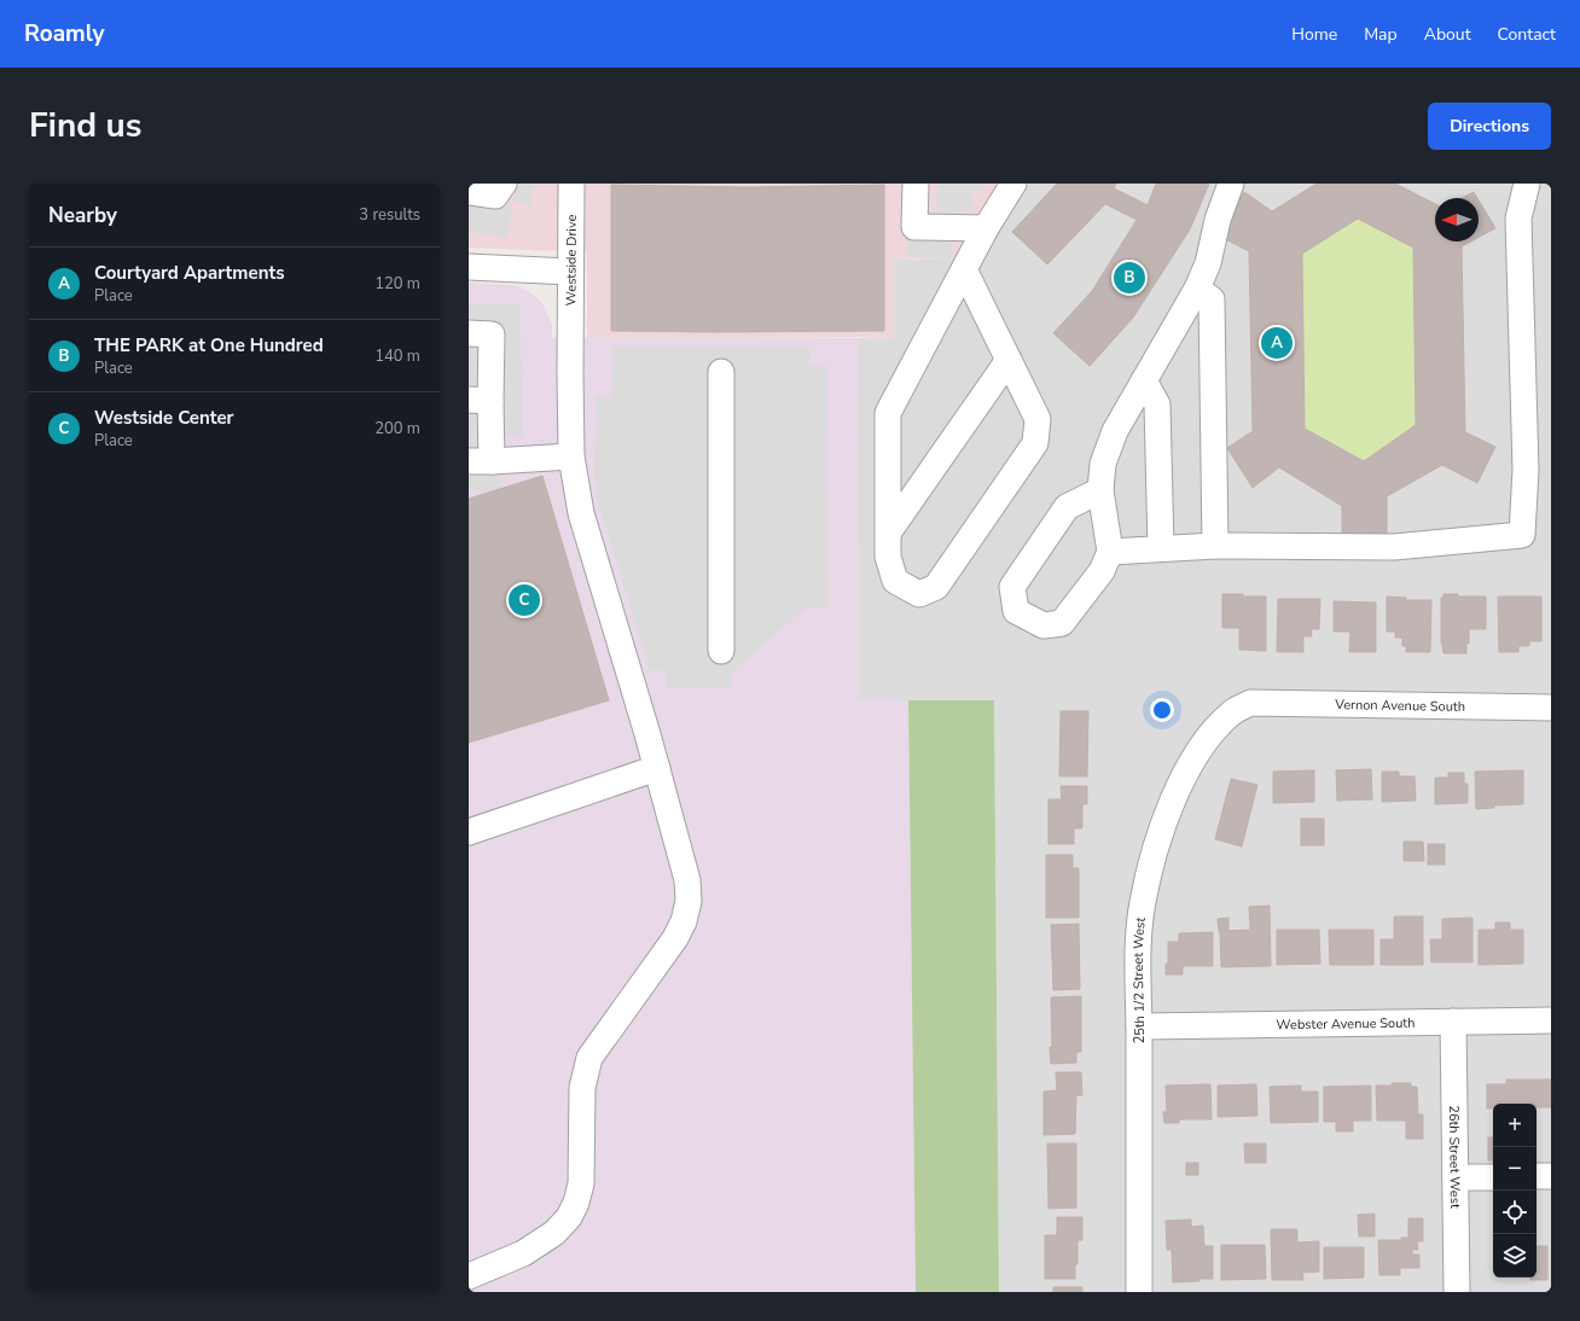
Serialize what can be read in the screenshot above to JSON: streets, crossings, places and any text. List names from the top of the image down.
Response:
{
  "streets": {
    "street": [
      "Westside Drive",
      "Vernon Avenue South",
      "25th 1/2 Street West",
      "Webster Avenue South",
      "26th Street West"
    ]
  },
  "crossings": [
    ["Vernon Avenue South", "25th 1/2 Street West"],
    ["25th 1/2 Street West", "Webster Avenue South"],
    ["Webster Avenue South", "26th Street West"]
  ],
  "north": "left",
  "page": {
    "header": "Roamly",
    "nav": [
      "Home",
      "Map",
      "About",
      "Contact"
    ],
    "title": "Find us",
    "buttons": "Directions",
    "heading": ["Nearby", "3 results"],
    "list": [
      {
        "mark": "A",
        "name": "Courtyard Apartments",
        "note": "Place",
        "value": "120 m"
      },
      {
        "mark": "B",
        "name": "THE PARK at One Hundred",
        "note": "Place",
        "value": "140 m"
      },
      {
        "mark": "C",
        "name": "Westside Center",
        "note": "Place",
        "value": "200 m"
      }
    ],
    "pins": ["B", "A", "C"],
    "map_buttons": ["+", "−"]
  }
}
